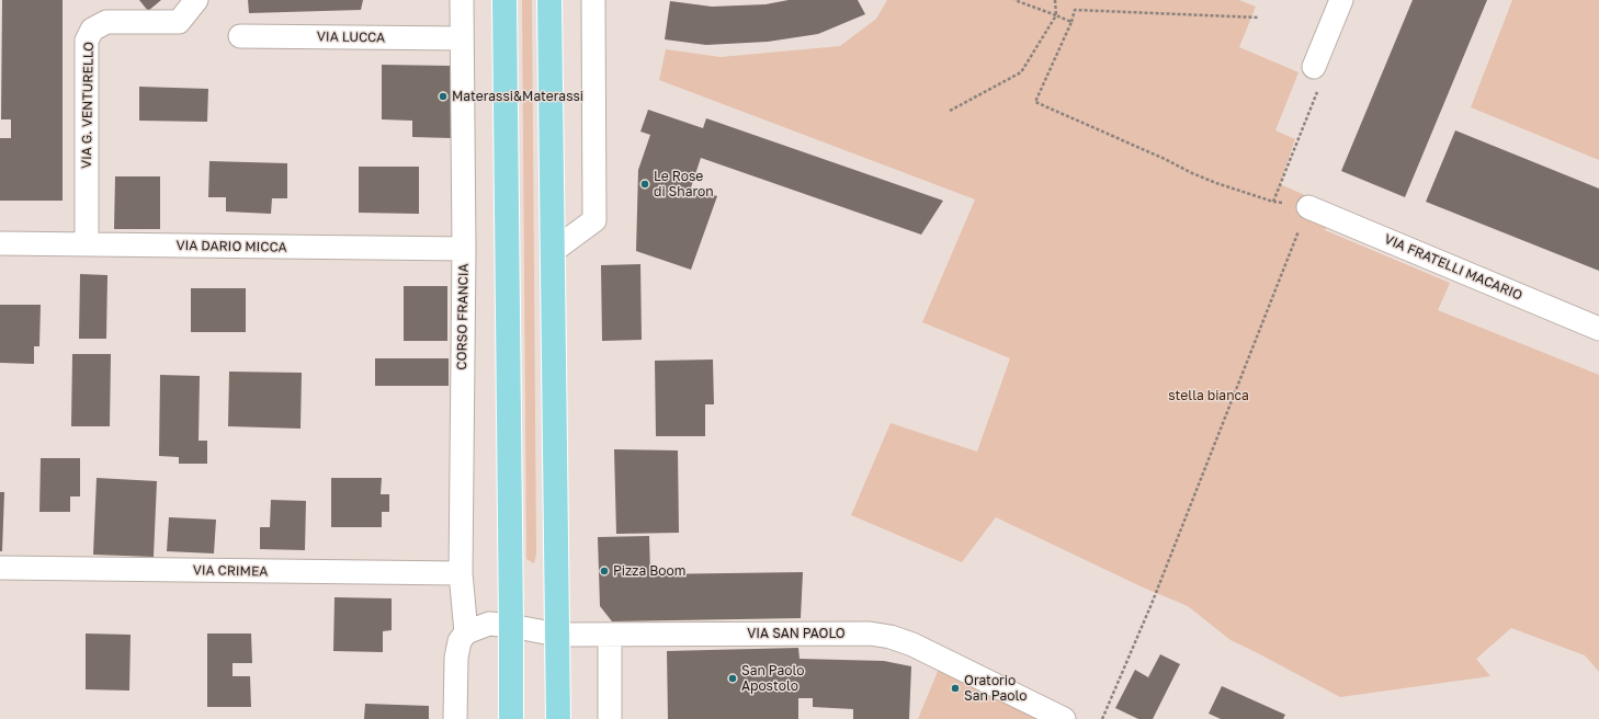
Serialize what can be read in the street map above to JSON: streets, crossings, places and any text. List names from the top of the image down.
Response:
{
  "streets": {
    "street": [
      "VIA LUCCA",
      "VIA G. VENTURELLO",
      "VIA DARIO MICCA",
      "VIA FRATELLI MACARIO",
      "CORSO FRANCIA",
      "VIA CRIMEA",
      "VIA SAN PAOLO"
    ]
  },
  "crossings": [
    ["VIA LUCCA", "CORSO FRANCIA"],
    ["VIA G. VENTURELLO", "VIA DARIO MICCA"],
    ["VIA DARIO MICCA", "CORSO FRANCIA"],
    ["CORSO FRANCIA", "VIA CRIMEA"]
  ],
  "parks": ["stella bianca"],
  "places": [
    "Materassi&Materassi",
    "Le Rose di Sharon",
    "Pizza Boom",
    "San Paolo Apostolo",
    "Oratorio San Paolo"
  ]
}
